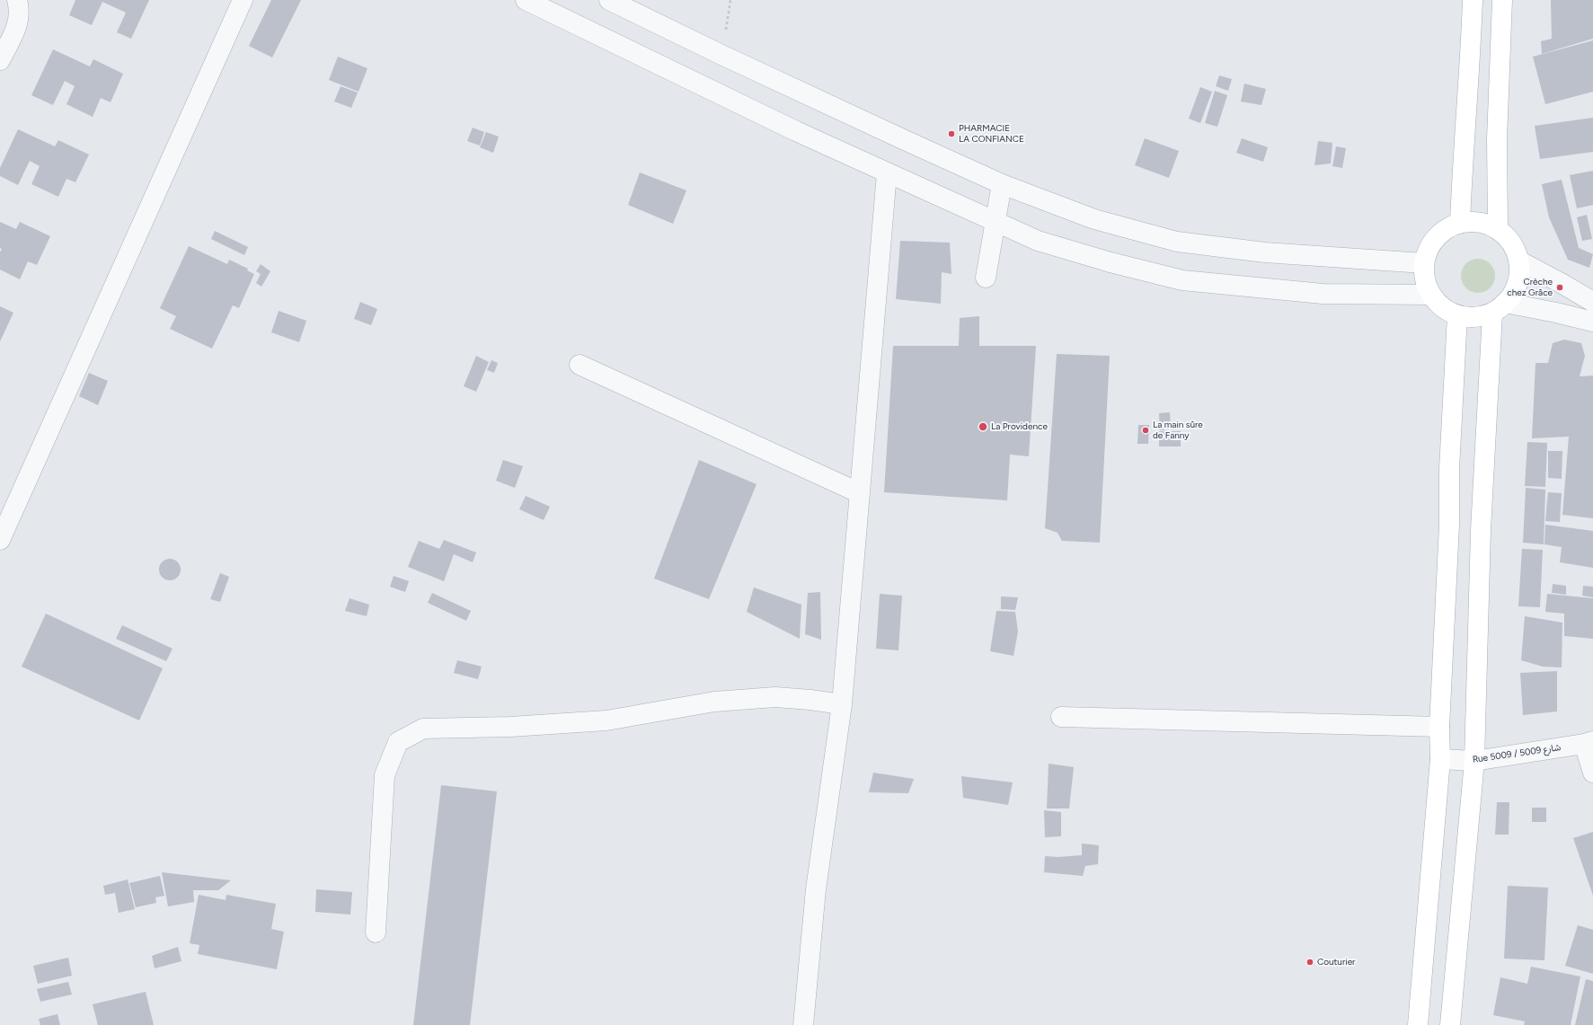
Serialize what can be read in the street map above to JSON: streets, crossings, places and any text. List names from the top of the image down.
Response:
{
  "streets": {
    "street": ["Rue 5009 / شارع 5009"]
  },
  "places": [
    "PHARMACIE LA CONFIANCE",
    "Crèche chez Grâce",
    "La Providence",
    "La main sûre de Fanny",
    "Couturier"
  ]
}
